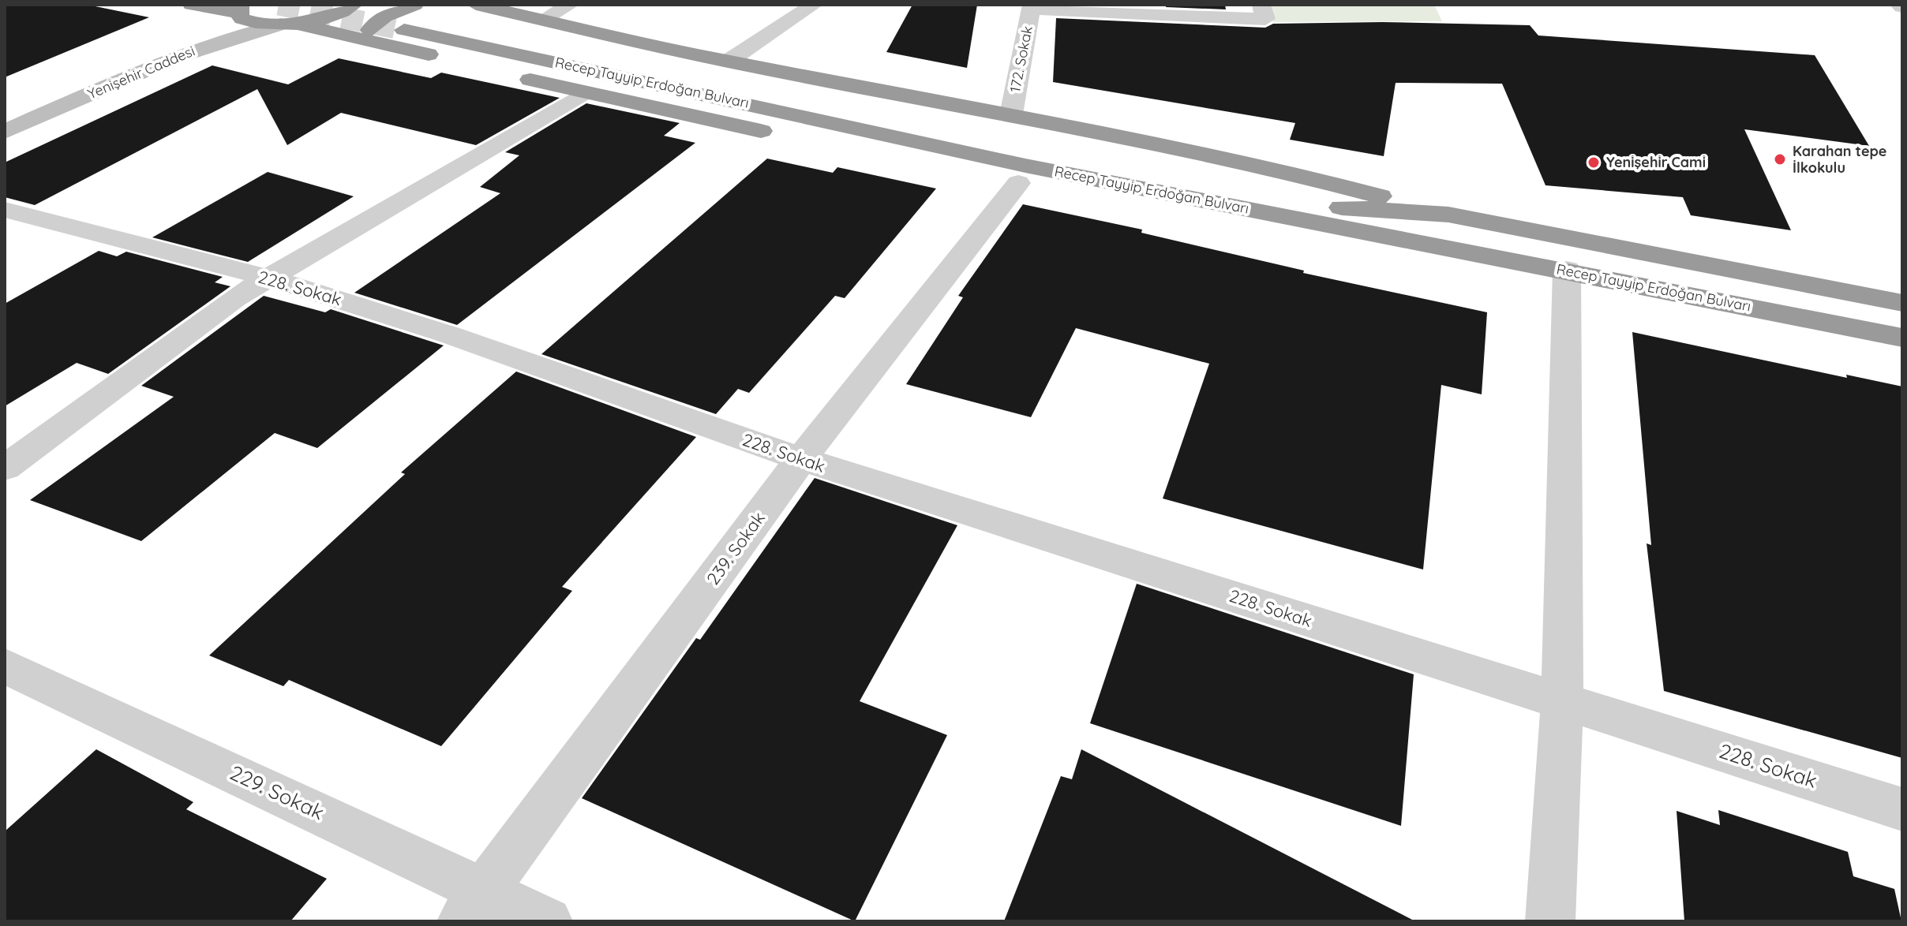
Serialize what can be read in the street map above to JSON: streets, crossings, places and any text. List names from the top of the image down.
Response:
{
  "streets": {
    "highway": ["Recep Tayyip Erdoğan Bulvarı"],
    "main road": ["Yenişehir Caddesi"],
    "street": [
      "172. Sokak",
      "228. Sokak",
      "239. Sokak",
      "229. Sokak"
    ]
  },
  "crossings": [
    ["228. Sokak", "239. Sokak"],
    ["239. Sokak", "229. Sokak"]
  ],
  "places": ["Karahan tepe İlkokulu", "Yenişehir Cami"]
}
